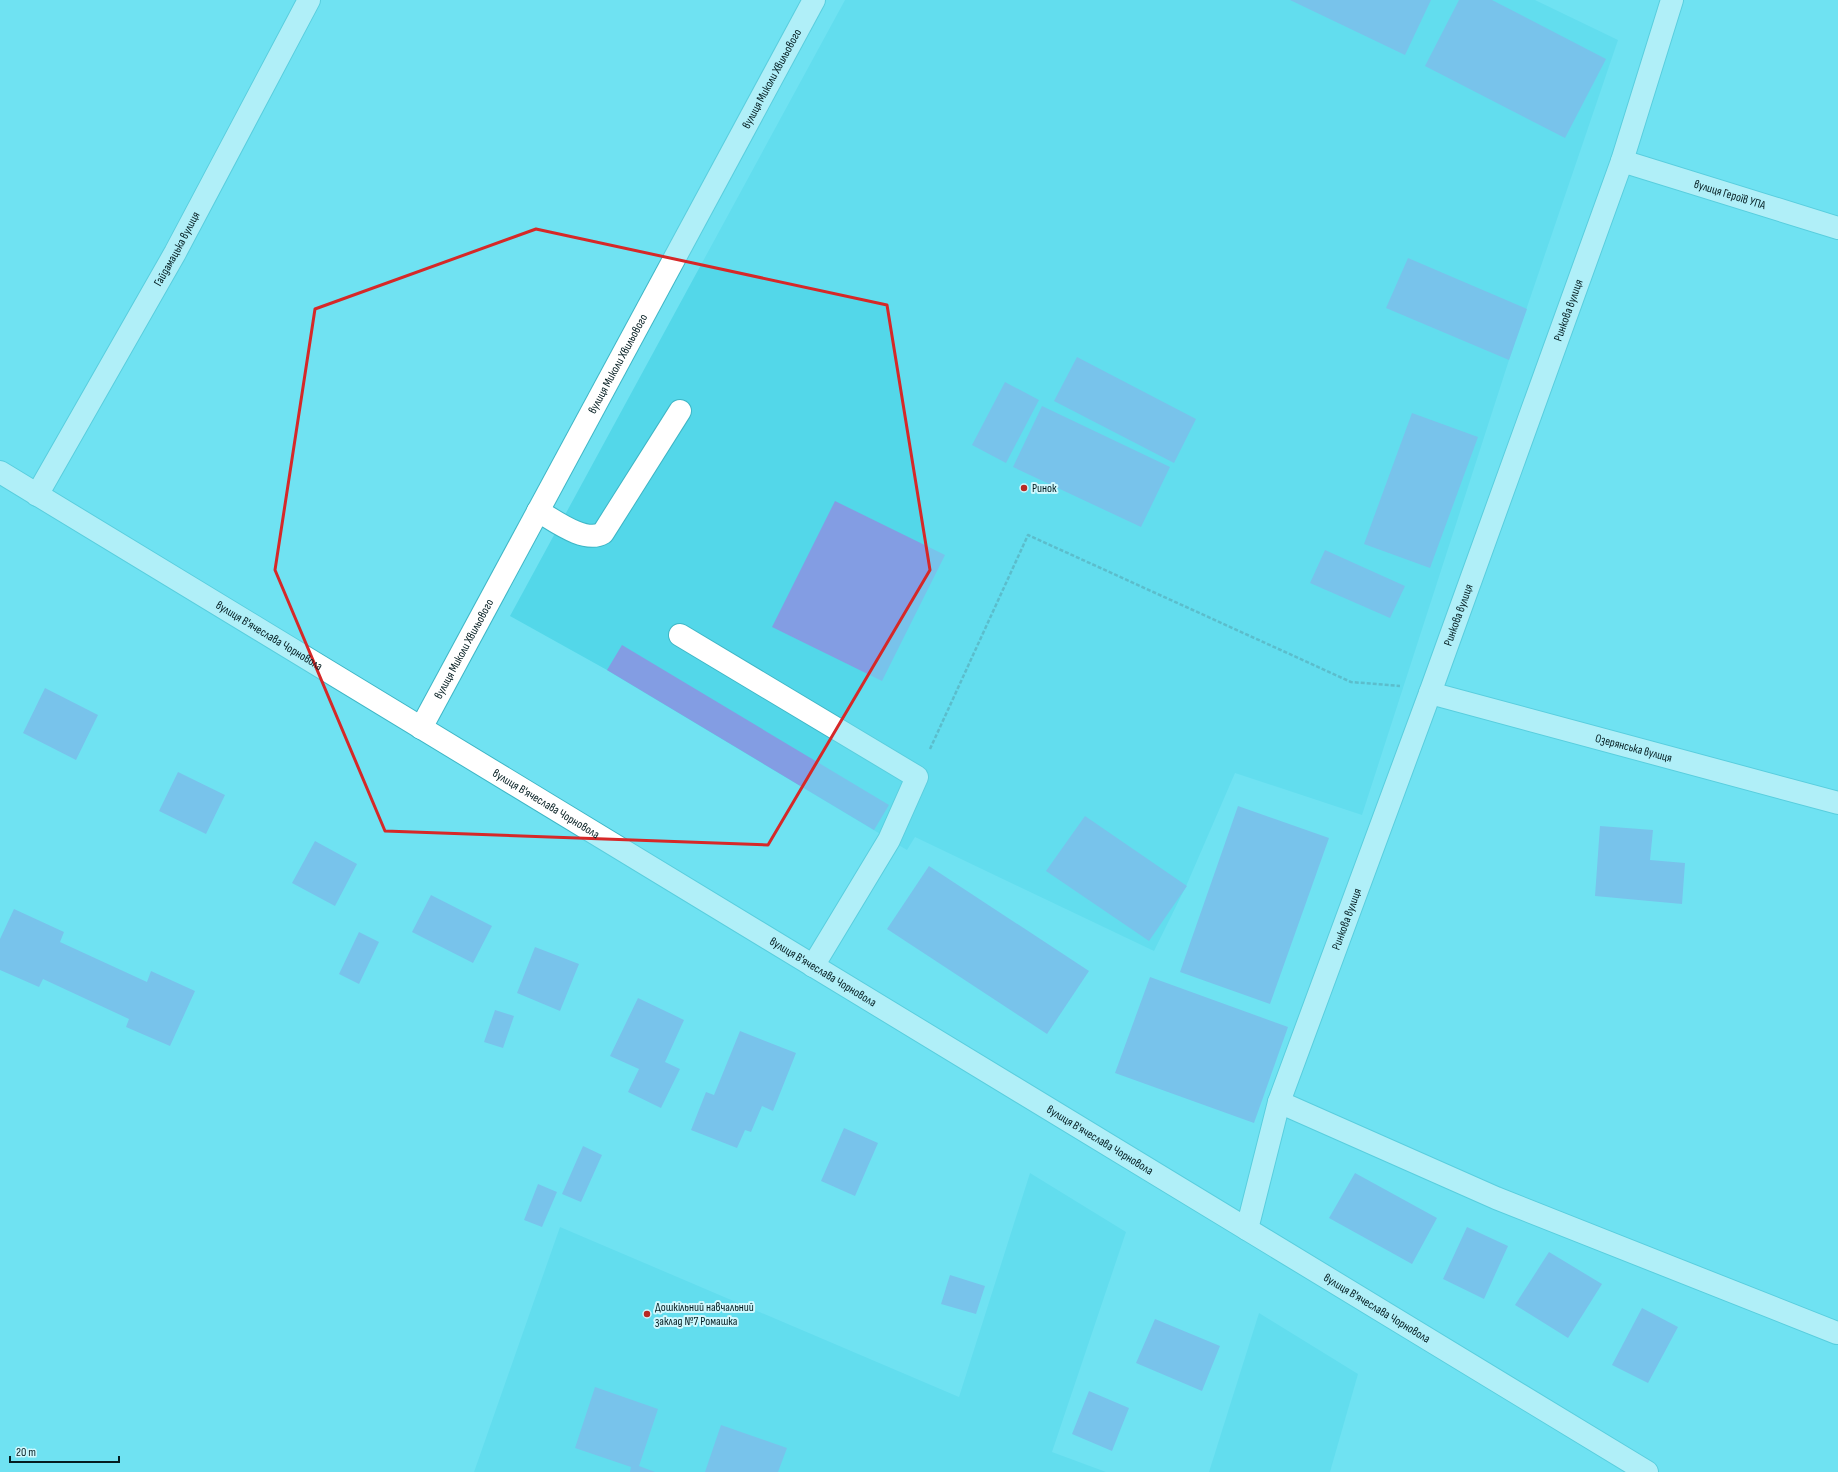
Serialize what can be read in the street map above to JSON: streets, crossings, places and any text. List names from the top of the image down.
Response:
{
  "streets": {
    "street": [
      "вулиця Миколи Хвильового",
      "вулиця Героїв УПА",
      "Гайдамацька вулиця",
      "Ринкова вулиця",
      "вулиця В'ячеслава Чорновола",
      "Озерянська вулиця"
    ]
  },
  "crossings": [
    ["вулиця Миколи Хвильового", "вулиця В'ячеслава Чорновола"],
    ["вулиця Героїв УПА", "Ринкова вулиця"],
    ["Гайдамацька вулиця", "вулиця В'ячеслава Чорновола"],
    ["Ринкова вулиця", "вулиця В'ячеслава Чорновола"],
    ["Ринкова вулиця", "Озерянська вулиця"]
  ],
  "places": ["Ринок", "Дошкільний навчальний заклад №7 Ромашка"],
  "scale_bar": "20 m"
}
